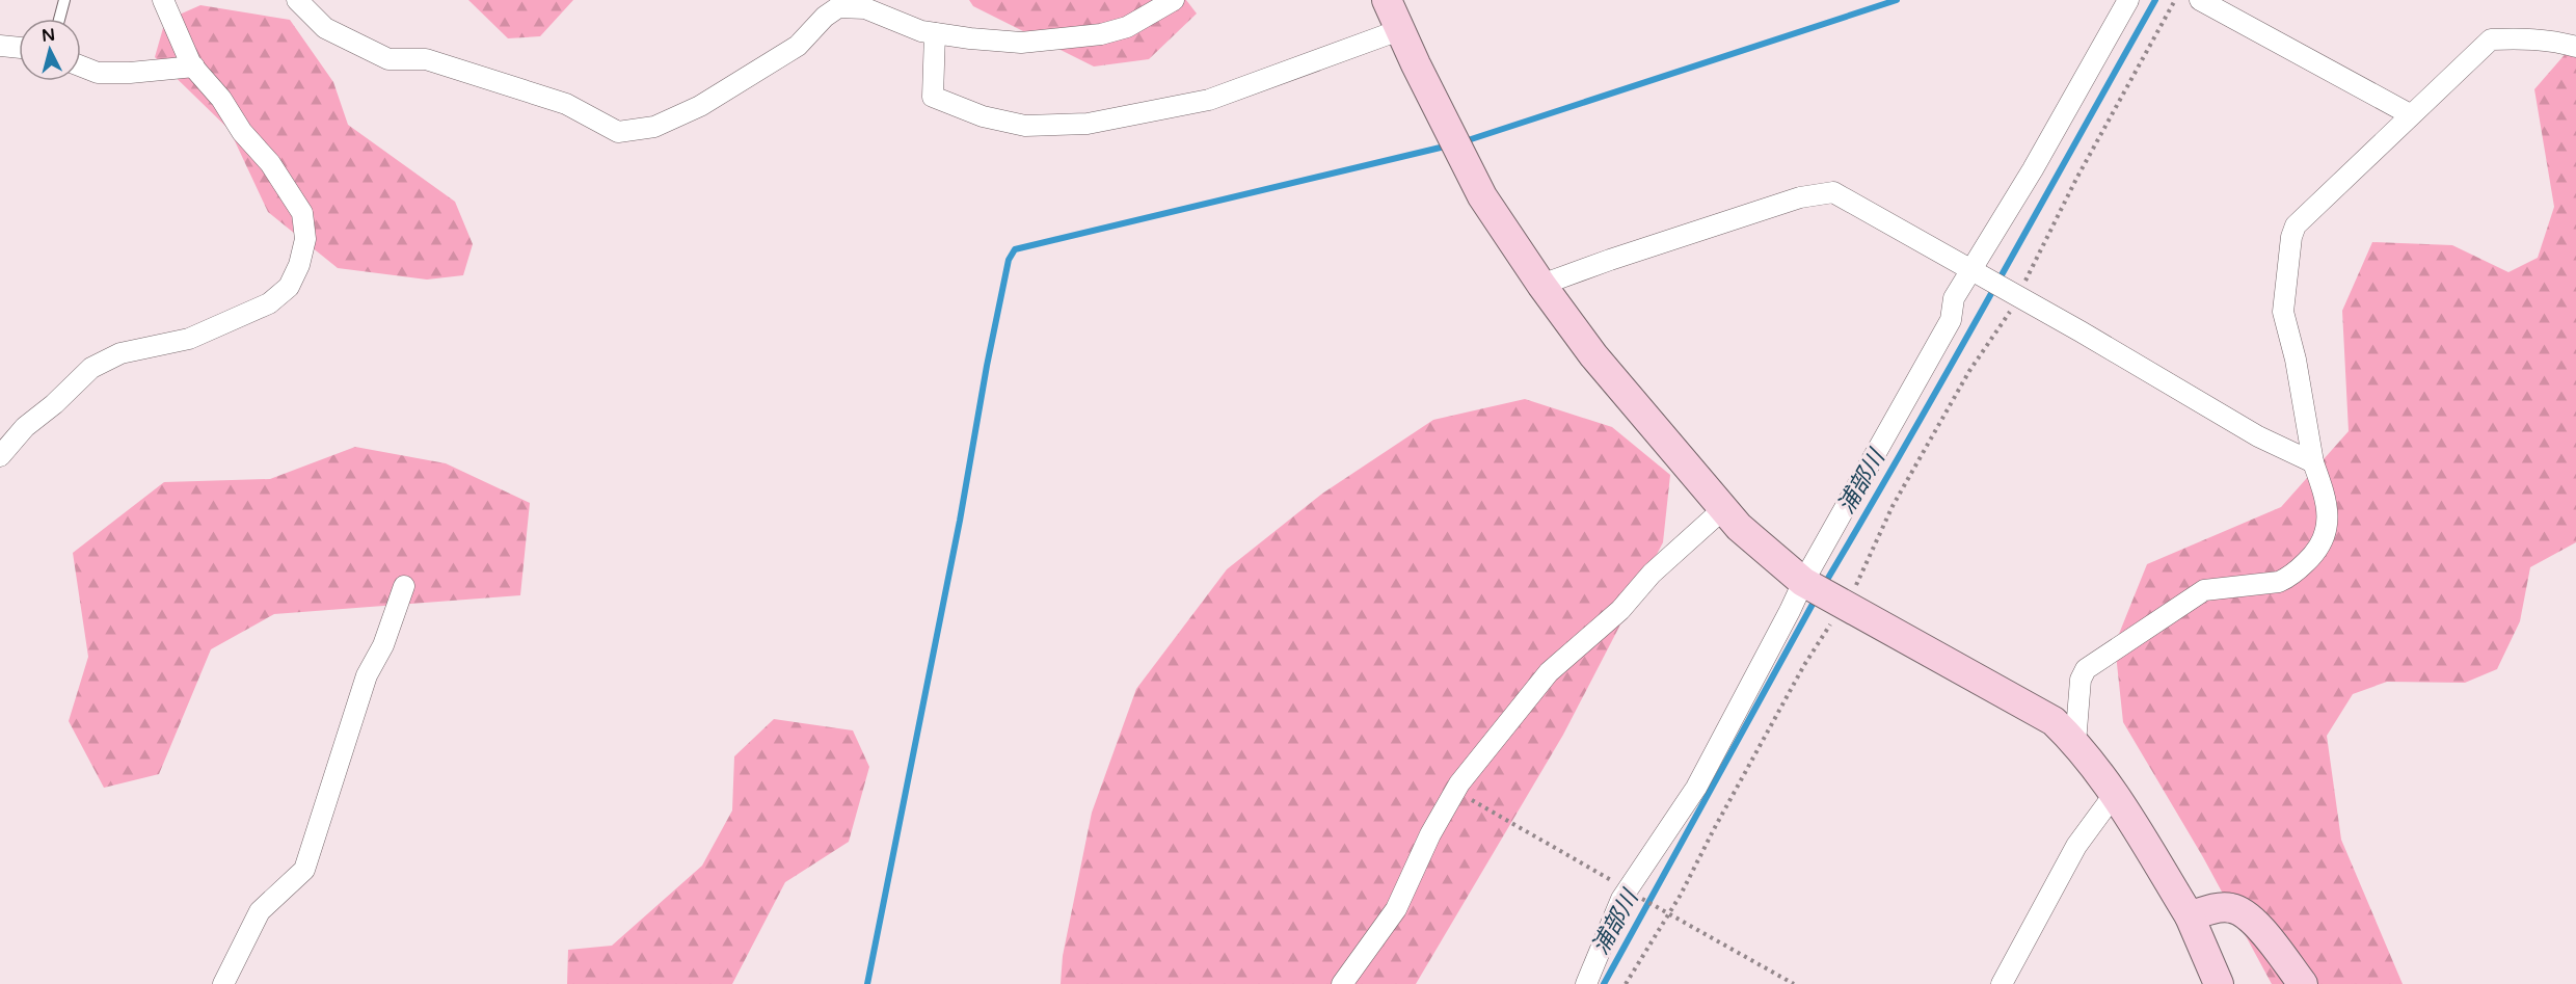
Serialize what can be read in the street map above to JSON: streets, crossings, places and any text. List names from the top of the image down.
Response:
{
  "water": ["浦部川"],
  "north": "top"
}
